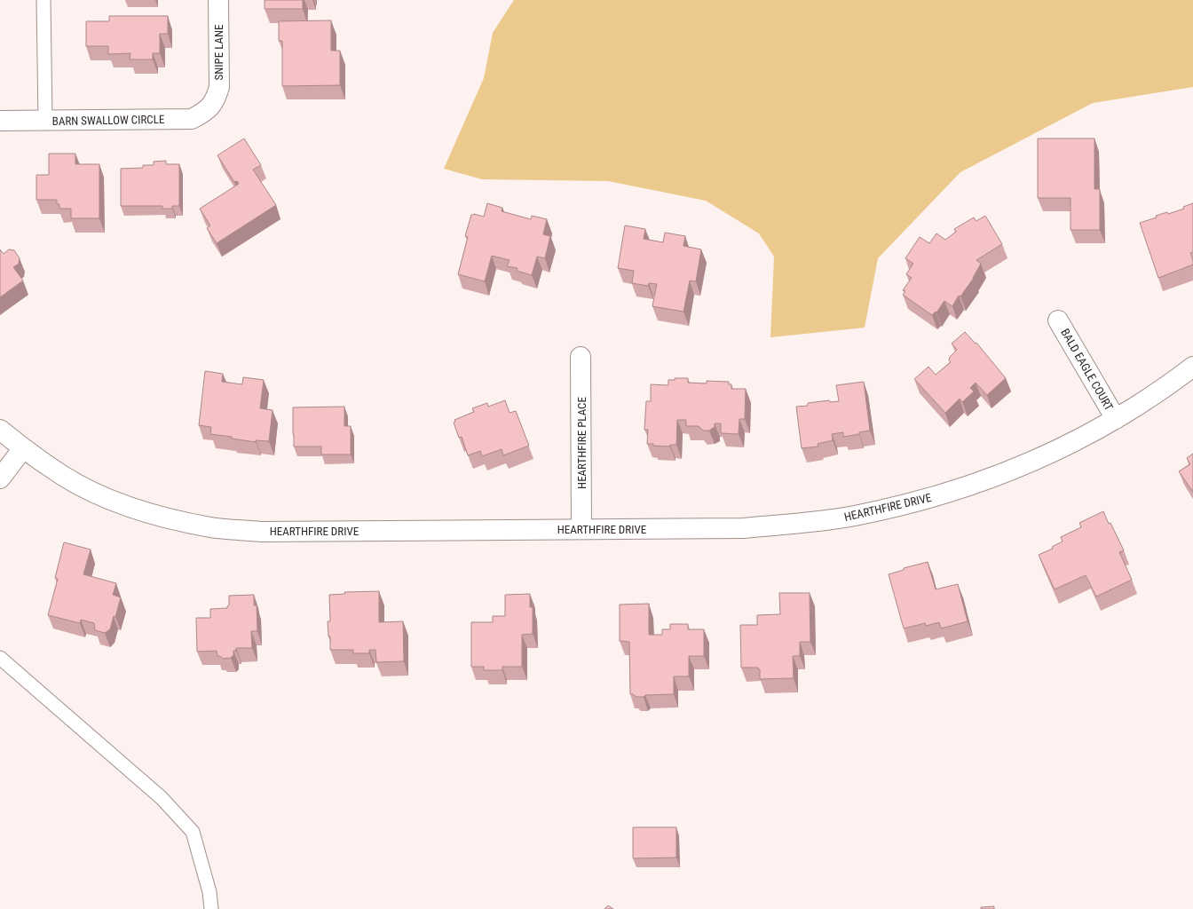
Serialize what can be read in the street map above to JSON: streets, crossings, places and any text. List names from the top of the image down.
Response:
{
  "streets": {
    "street": [
      "SNIPE LANE",
      "BARN SWALLOW CIRCLE",
      "BALD EAGLE COURT",
      "HEARTHFIRE PLACE",
      "HEARTHFIRE DRIVE"
    ]
  },
  "crossings": [
    ["SNIPE LANE", "BARN SWALLOW CIRCLE"],
    ["BALD EAGLE COURT", "HEARTHFIRE DRIVE"],
    ["HEARTHFIRE PLACE", "HEARTHFIRE DRIVE"]
  ]
}
